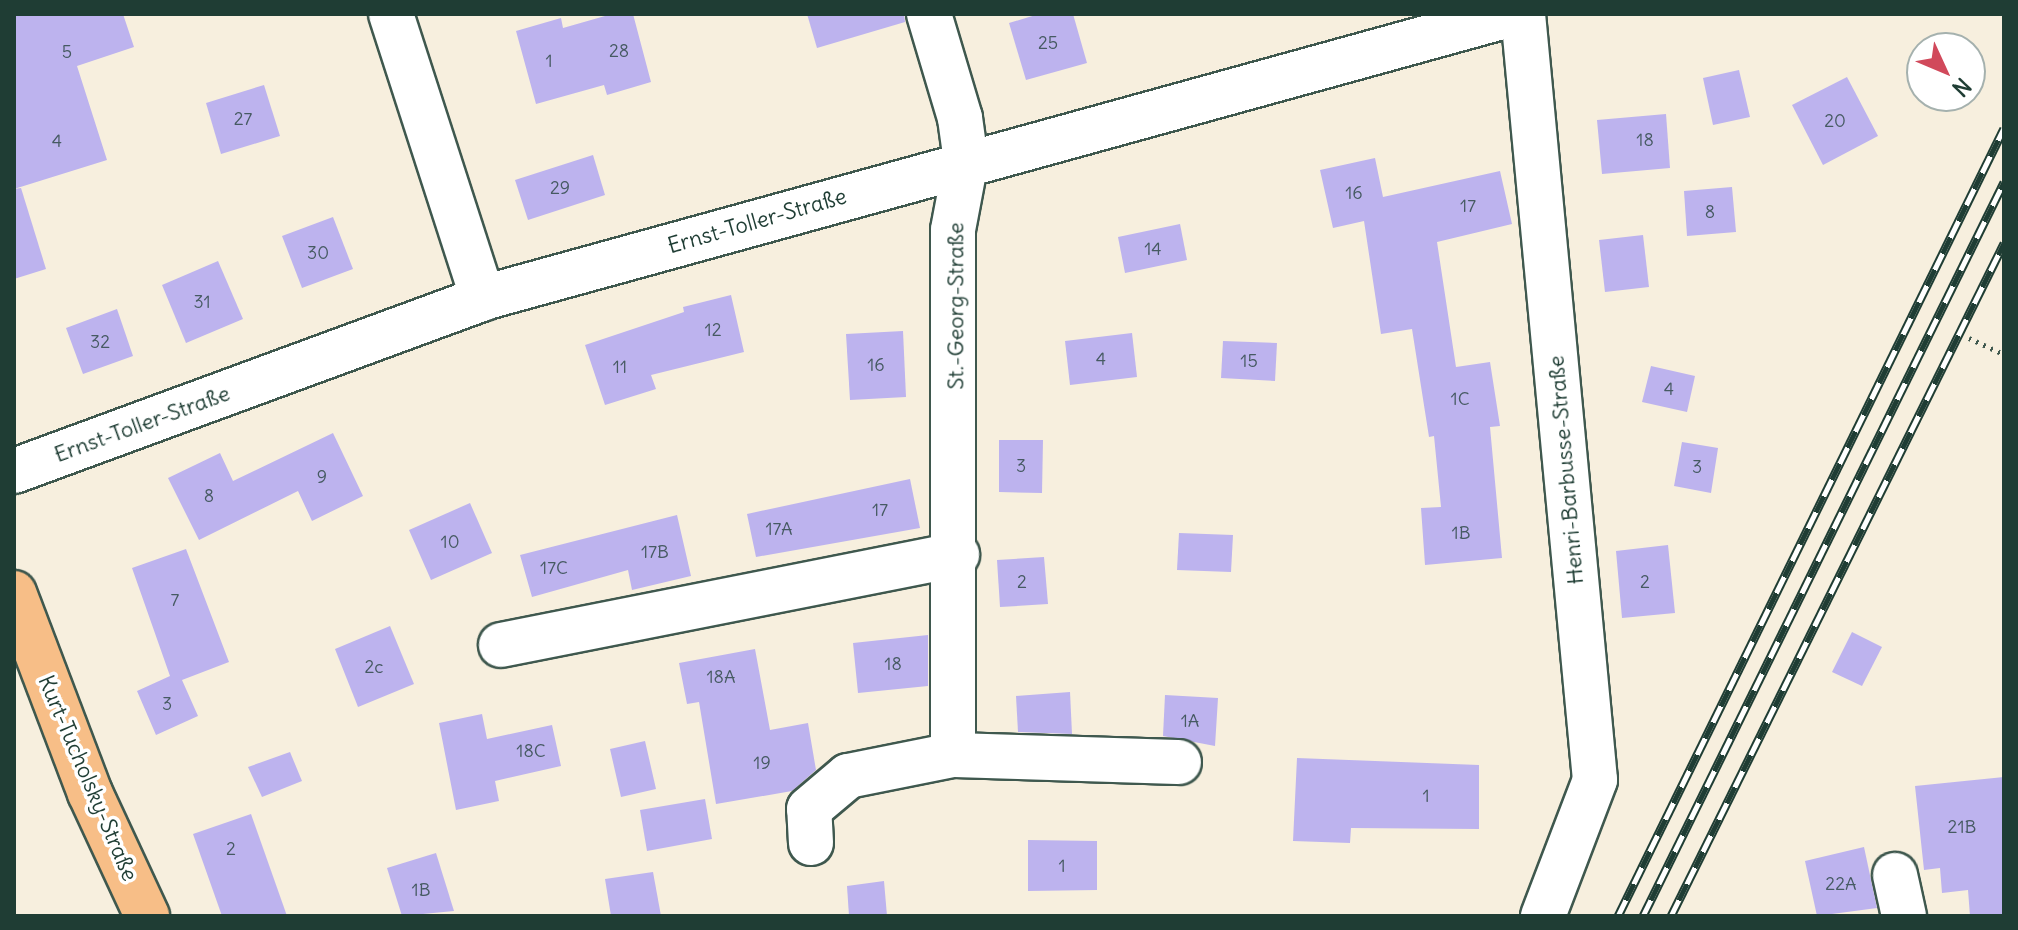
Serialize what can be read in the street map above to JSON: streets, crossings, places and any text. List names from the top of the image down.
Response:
{
  "streets": {
    "main road": ["Kurt-Tucholsky-Straße"],
    "street": ["Ernst-Toller-Straße", "St.-Georg-Straße", "Henri-Barbusse-Straße"]
  },
  "crossings": [
    ["Ernst-Toller-Straße", "St.-Georg-Straße"]
  ],
  "house_numbers": [
    "25",
    "28",
    "5",
    "1",
    "27",
    "20",
    "18",
    "4",
    "29",
    "16",
    "17",
    "8",
    "14",
    "30",
    "31",
    "12",
    "32",
    "4",
    "15",
    "16",
    "11",
    "4",
    "1C",
    "3",
    "3",
    "9",
    "8",
    "17",
    "17A",
    "1B",
    "10",
    "17B",
    "17C",
    "2",
    "2",
    "7",
    "18",
    "2c",
    "18A",
    "3",
    "1A",
    "18C",
    "19",
    "1",
    "21B",
    "2",
    "1",
    "22A",
    "1B"
  ],
  "north": "bottom right"
}
